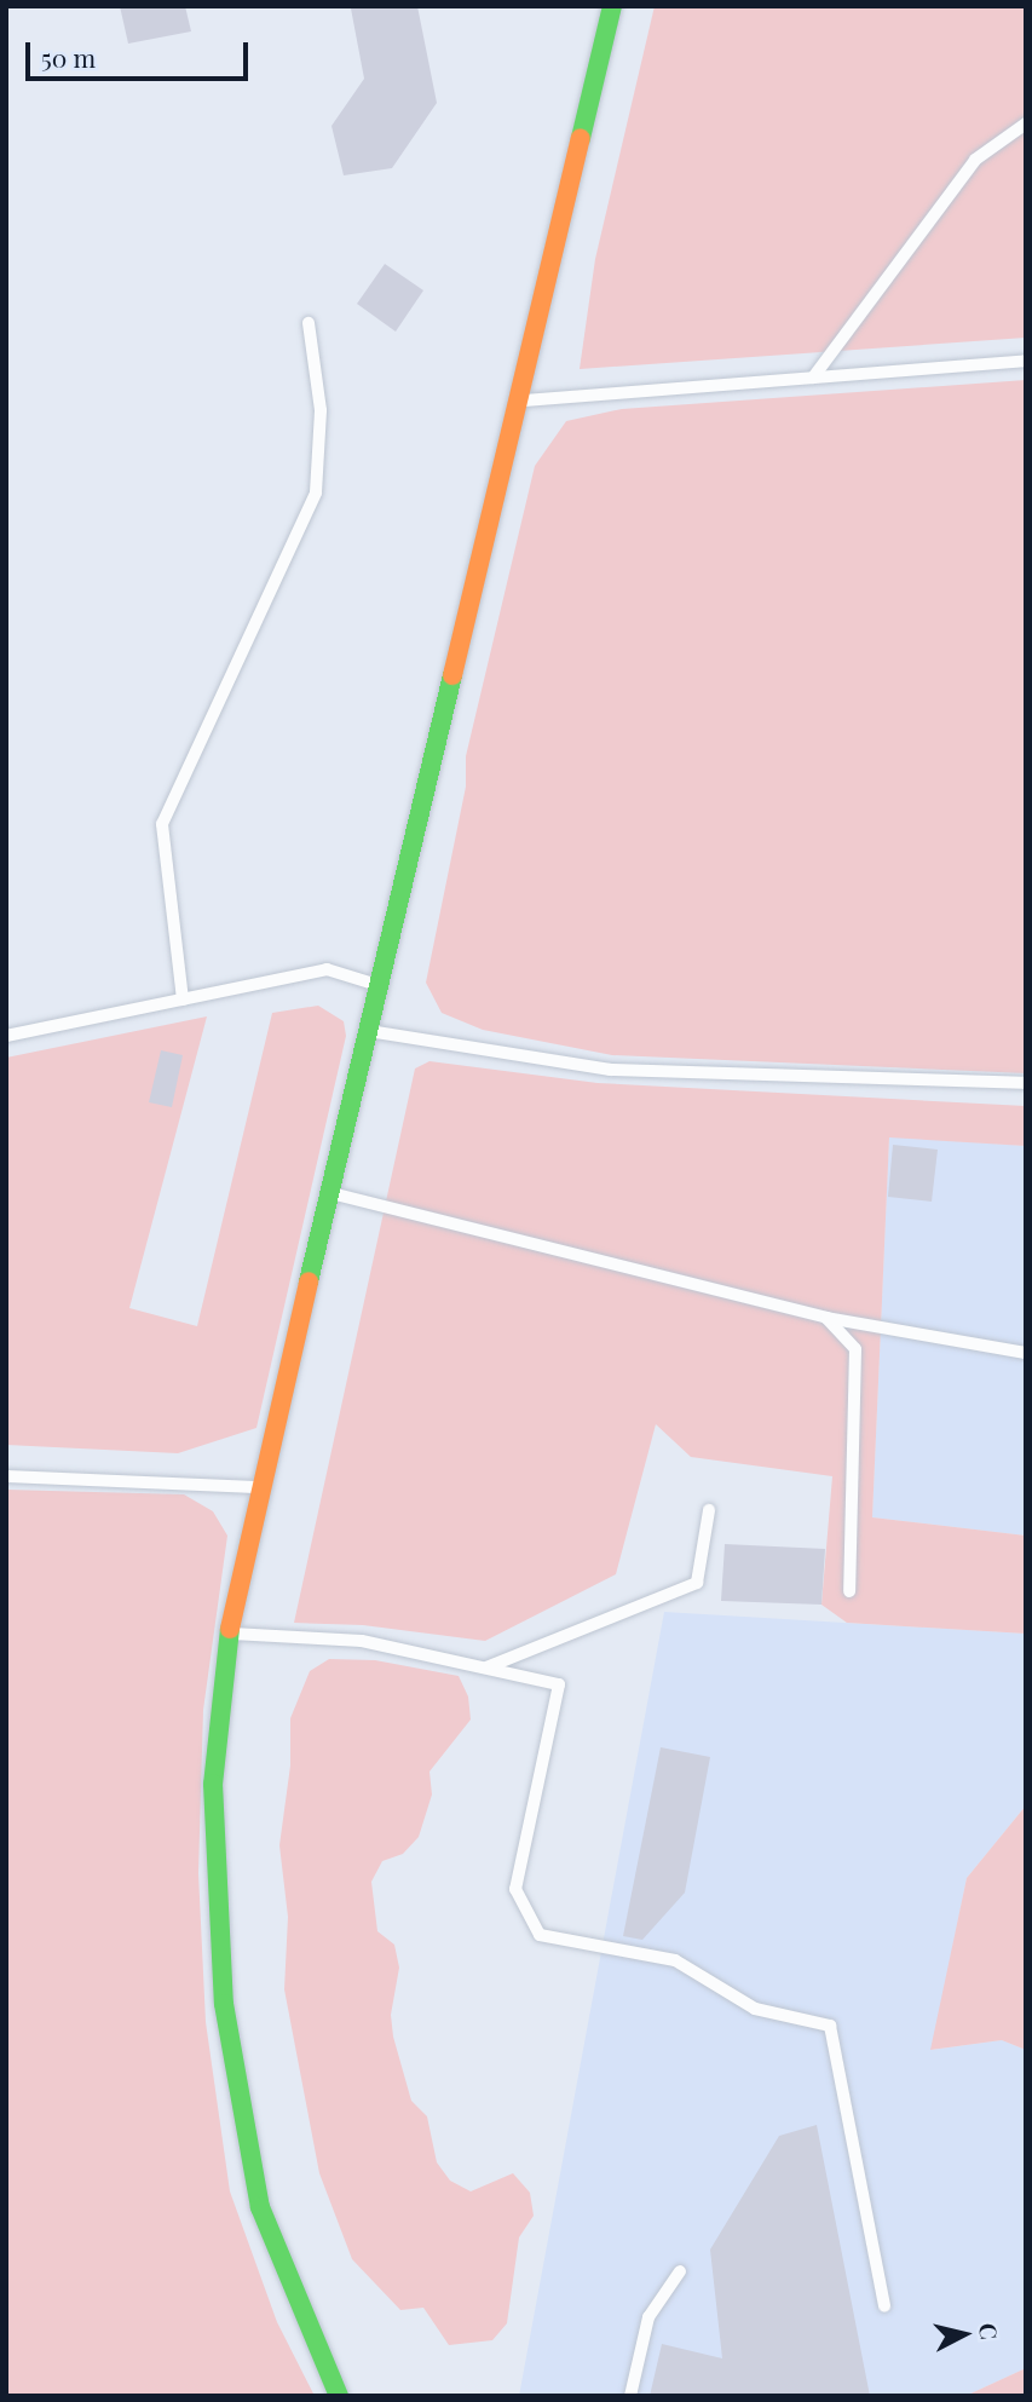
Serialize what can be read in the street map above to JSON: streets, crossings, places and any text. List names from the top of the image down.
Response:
{
  "scale_bar": "50 m",
  "north": "right"
}
